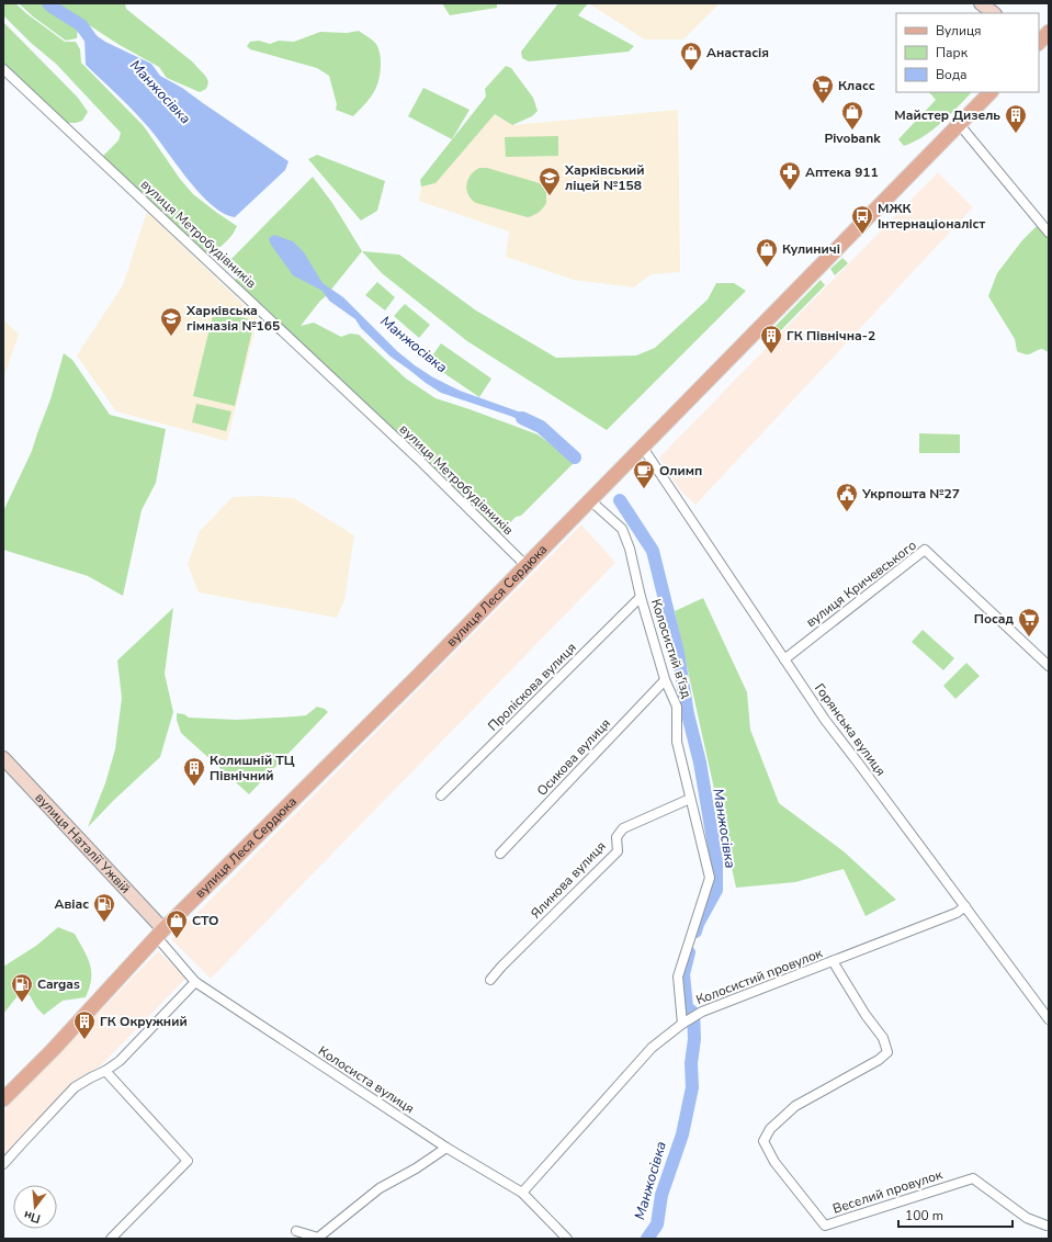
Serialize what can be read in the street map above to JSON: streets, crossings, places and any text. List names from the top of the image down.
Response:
{
  "streets": {
    "main road": ["вулиця Леся Сердюка", "вулиця Наталії Ужвій"],
    "street": [
      "вулиця Метробудівників",
      "вулиця Кричевського",
      "Колосистий в'їзд",
      "Проліскова вулиця",
      "Горянська вулиця",
      "Осикова вулиця",
      "Ялинова вулиця",
      "Колосистий провулок",
      "Колосиста вулиця",
      "Веселий провулок"
    ]
  },
  "crossings": [
    ["вулиця Метробудівників", "вулиця Леся Сердюка"],
    ["вулиця Кричевського", "Горянська вулиця"],
    ["вулиця Леся Сердюка", "Колосистий в'їзд"],
    ["вулиця Леся Сердюка", "Горянська вулиця"],
    ["вулиця Леся Сердюка", "вулиця Наталії Ужвій"],
    ["вулиця Леся Сердюка", "Колосиста вулиця"],
    ["Колосистий в'їзд", "Проліскова вулиця"],
    ["Колосистий в'їзд", "Осикова вулиця"],
    ["Колосистий в'їзд", "Ялинова вулиця"],
    ["Колосистий в'їзд", "Колосистий провулок"],
    ["Горянська вулиця", "Колосистий провулок"],
    ["вулиця Наталії Ужвій", "Колосиста вулиця"],
    ["Колосистий провулок", "Колосиста вулиця"],
    ["Колосистий провулок", "Веселий провулок"]
  ],
  "water": ["Манжосівка"],
  "places": {
    "shop": [
      "Анастасія",
      "Pivobank",
      "Кулиничі",
      "СТО"
    ],
    "supermarket": ["Класс", "Посад"],
    "building": [
      "Майстер Дизель",
      "ГК Північна-2",
      "Колишній ТЦ Північний",
      "ГК Окружний"
    ],
    "pharmacy": ["Аптека 911"],
    "school or university": ["Харківський ліцей №158", "Харківська гімназія №165"],
    "bus stop": ["МЖК Інтернаціоналіст"],
    "cafe": ["Олимп"],
    "public building": ["Укрпошта №27"],
    "fuel station": ["Авіас", "Cargas"]
  },
  "legend": ["Вулиця", "Парк", "Вода"],
  "scale_bar": "100 m",
  "north": "bottom"
}
